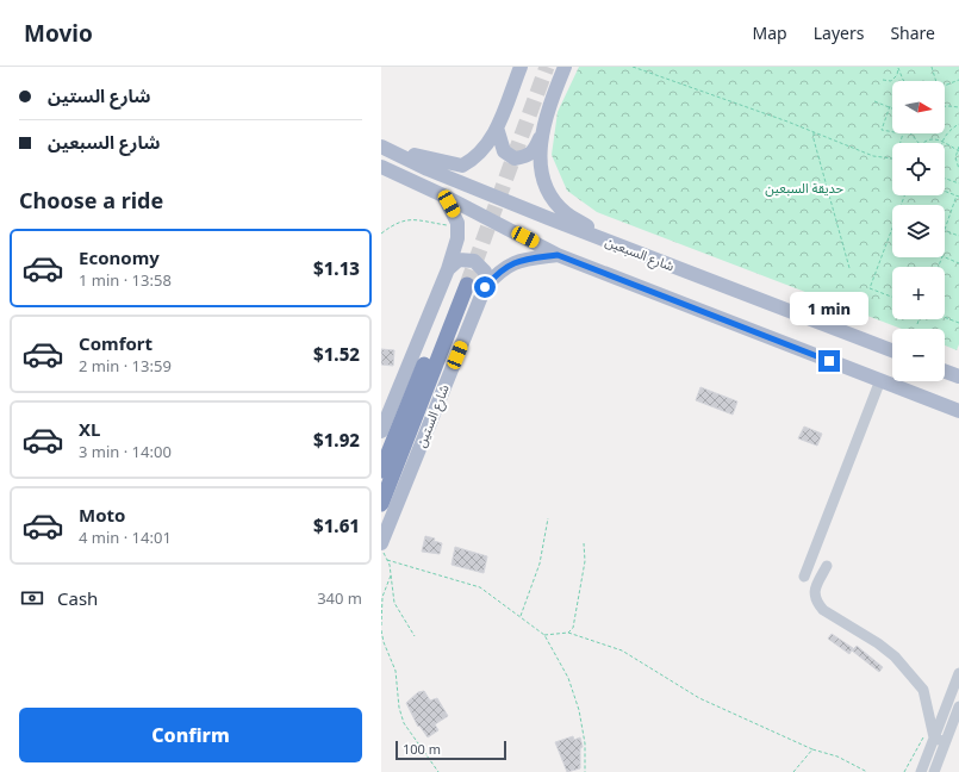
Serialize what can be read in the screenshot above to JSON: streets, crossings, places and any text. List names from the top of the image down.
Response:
{
  "streets": {
    "highway": ["شارع الستين"],
    "main road": ["شارع السبعين"]
  },
  "parks": ["حديقة السبعين"],
  "scale_bar": "100 m",
  "north": "right",
  "page": {
    "header": "Movio",
    "nav": ["Map", "Layers", "Share"],
    "banner": ["شارع الستين", "شارع السبعين"],
    "map_buttons": ["+", "−"],
    "heading": "Choose a ride",
    "list": [
      {
        "name": "Economy",
        "note": "1 min · 13:58",
        "value": "$1.13"
      },
      {
        "name": "Comfort",
        "note": "2 min · 13:59",
        "value": "$1.52"
      },
      {
        "name": "XL",
        "note": "3 min · 14:00",
        "value": "$1.92"
      },
      {
        "name": "Moto",
        "note": "4 min · 14:01",
        "value": "$1.61"
      }
    ],
    "bubble": "1 min",
    "pay": ["Cash", "340 m"],
    "buttons": "Confirm",
    "scale": "100 m"
  }
}
